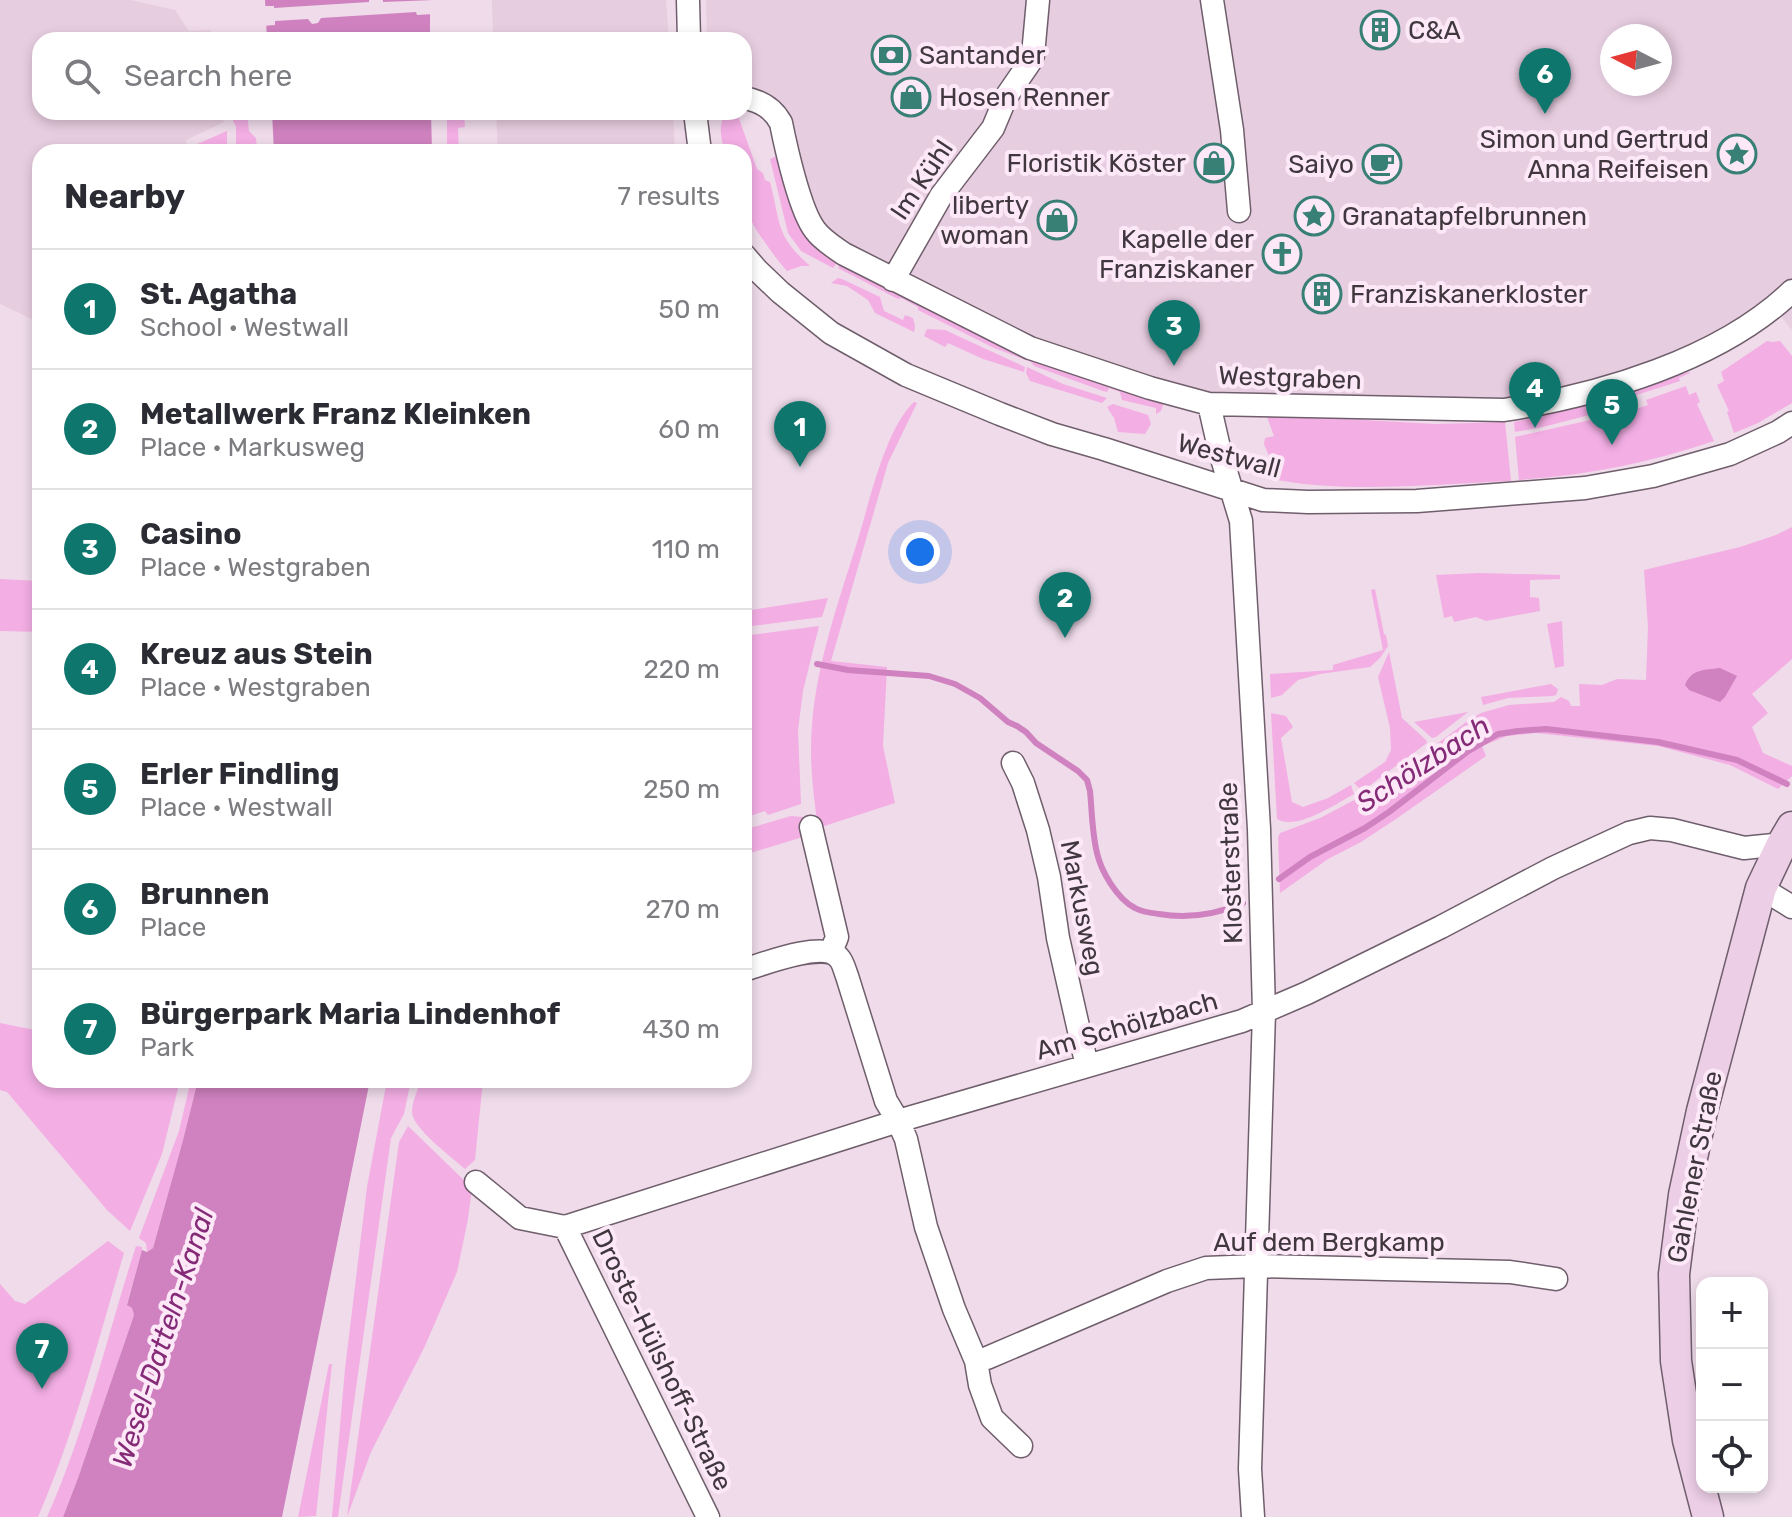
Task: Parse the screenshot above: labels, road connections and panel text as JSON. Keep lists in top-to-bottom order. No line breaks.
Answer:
{"streets":{"main road":["Gahlener Straße"],"street":["Im Kühl","Westgraben","Westwall","Klosterstraße","Markusweg","Am Schölzbach","Auf dem Bergkamp","Droste-Hülshoff-Straße"]},"crossings":[["Im Kühl","Westgraben"],["Westgraben","Klosterstraße"],["Westwall","Klosterstraße"],["Klosterstraße","Am Schölzbach"],["Klosterstraße","Auf dem Bergkamp"],["Markusweg","Am Schölzbach"],["Am Schölzbach","Gahlener Straße"],["Am Schölzbach","Droste-Hülshoff-Straße"]],"water":["Schölzbach","Wesel-Datteln-Kanal"],"places":{"building":["C&A","Franziskanerkloster"],"bank":["Santander"],"shop":["Hosen Renner","Floristik Köster","liberty woman"],"place":["Simon und Gertrud Anna Reifeisen","Granatapfelbrunnen"],"cafe":["Saiyo"],"church":["Kapelle der Franziskaner"]},"north":"left","page":{"search":"Search here","pins":["6","3","4","5","1","2","7"],"heading":["Nearby","7 results"],"list":[{"mark":"1","name":"St. Agatha","note":"School · Westwall","value":"50 m"},{"mark":"2","name":"Metallwerk Franz Kleinken","note":"Place · Markusweg","value":"60 m"},{"mark":"3","name":"Casino","note":"Place · Westgraben","value":"110 m"},{"mark":"4","name":"Kreuz aus Stein","note":"Place · Westgraben","value":"220 m"},{"mark":"5","name":"Erler Findling","note":"Place · Westwall","value":"250 m"},{"mark":"6","name":"Brunnen","note":"Place","value":"270 m"},{"mark":"7","name":"Bürgerpark Maria Lindenhof","note":"Park","value":"430 m"}],"map_buttons":["+","−"]}}
